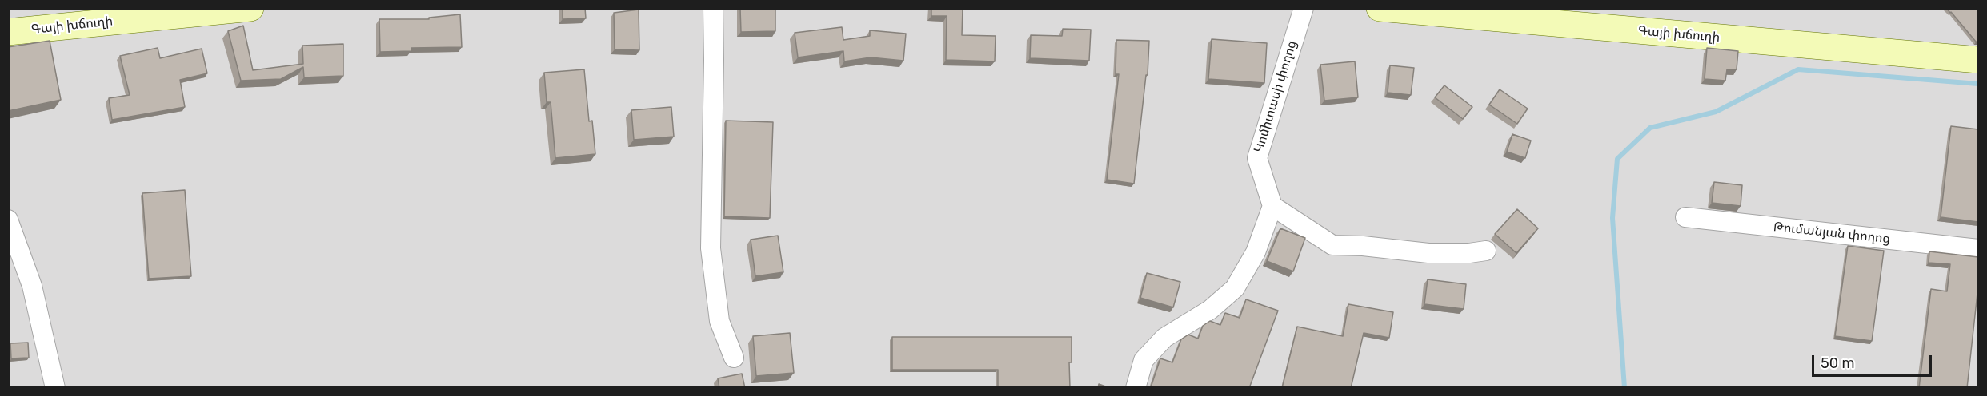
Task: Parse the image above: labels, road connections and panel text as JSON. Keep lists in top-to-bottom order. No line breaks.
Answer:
{"streets":{"main road":["Գայի խճուղի"],"street":["Կոմիտասի փողոց","Թումանյան փողոց"]},"scale_bar":"50 m"}
